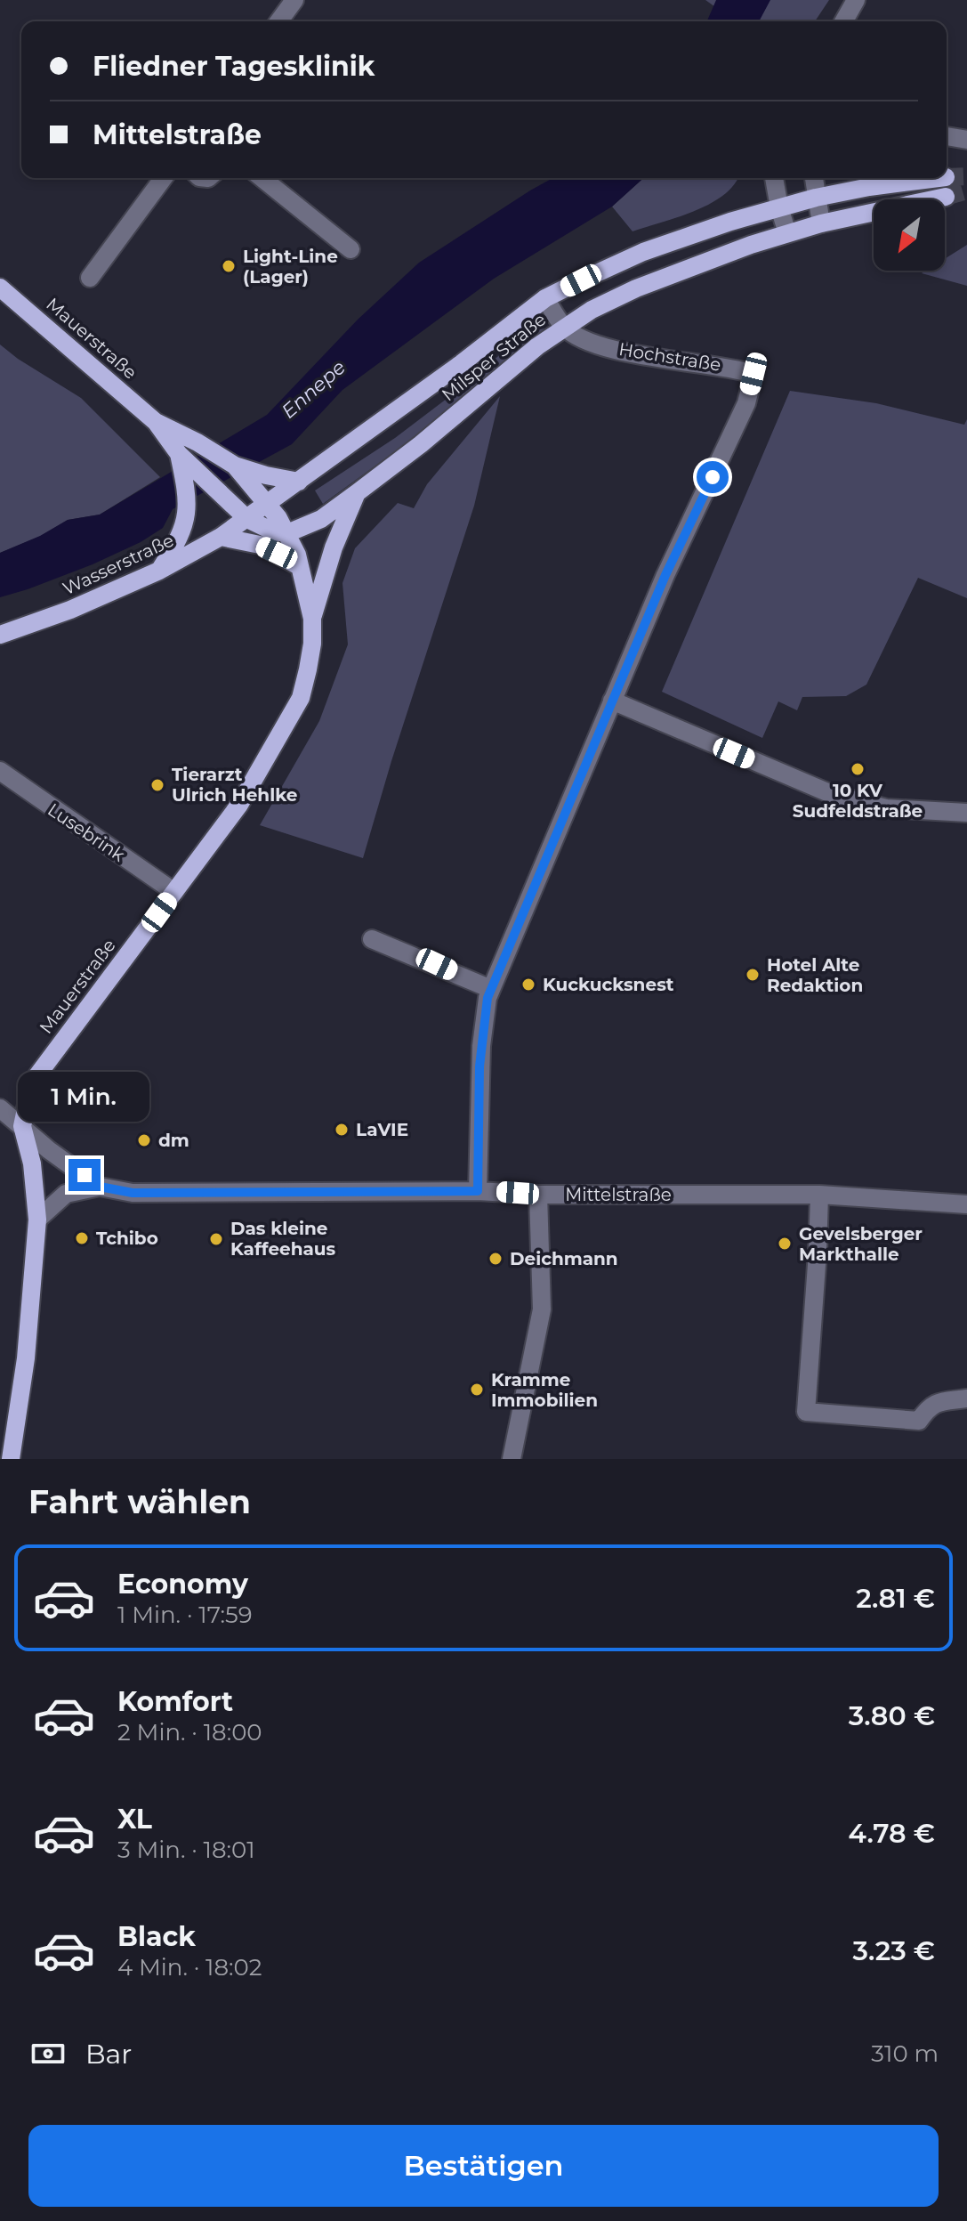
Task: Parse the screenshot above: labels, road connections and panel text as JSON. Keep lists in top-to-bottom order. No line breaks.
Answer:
{"streets":{"main road":["Mauerstraße","Milsper Straße","Wasserstraße"],"street":["Hochstraße","Lusebrink","Mittelstraße"]},"crossings":[["Mauerstraße","Milsper Straße"],["Mauerstraße","Wasserstraße"],["Mauerstraße","Lusebrink"],["Mauerstraße","Mittelstraße"],["Milsper Straße","Hochstraße"],["Milsper Straße","Wasserstraße"],["Hochstraße","Mittelstraße"]],"water":["Ennepe"],"places":["Light-Line (Lager)","10 KV Sudfeldstraße","Tierarzt Ulrich Hehlke","Hotel Alte Redaktion","Kuckucksnest","LaVIE","dm","Tchibo","Das kleine Kaffeehaus","Gevelsberger Markthalle","Deichmann","Kramme Immobilien"],"north":"bottom left","page":{"banner":["Fliedner Tagesklinik","Mittelstraße"],"bubble":"1 Min.","heading":"Fahrt wählen","list":[{"name":"Economy","note":"1 Min. · 17:59","value":"2.81 €"},{"name":"Komfort","note":"2 Min. · 18:00","value":"3.80 €"},{"name":"XL","note":"3 Min. · 18:01","value":"4.78 €"},{"name":"Black","note":"4 Min. · 18:02","value":"3.23 €"}],"pay":["Bar","310 m"],"buttons":"Bestätigen"}}
